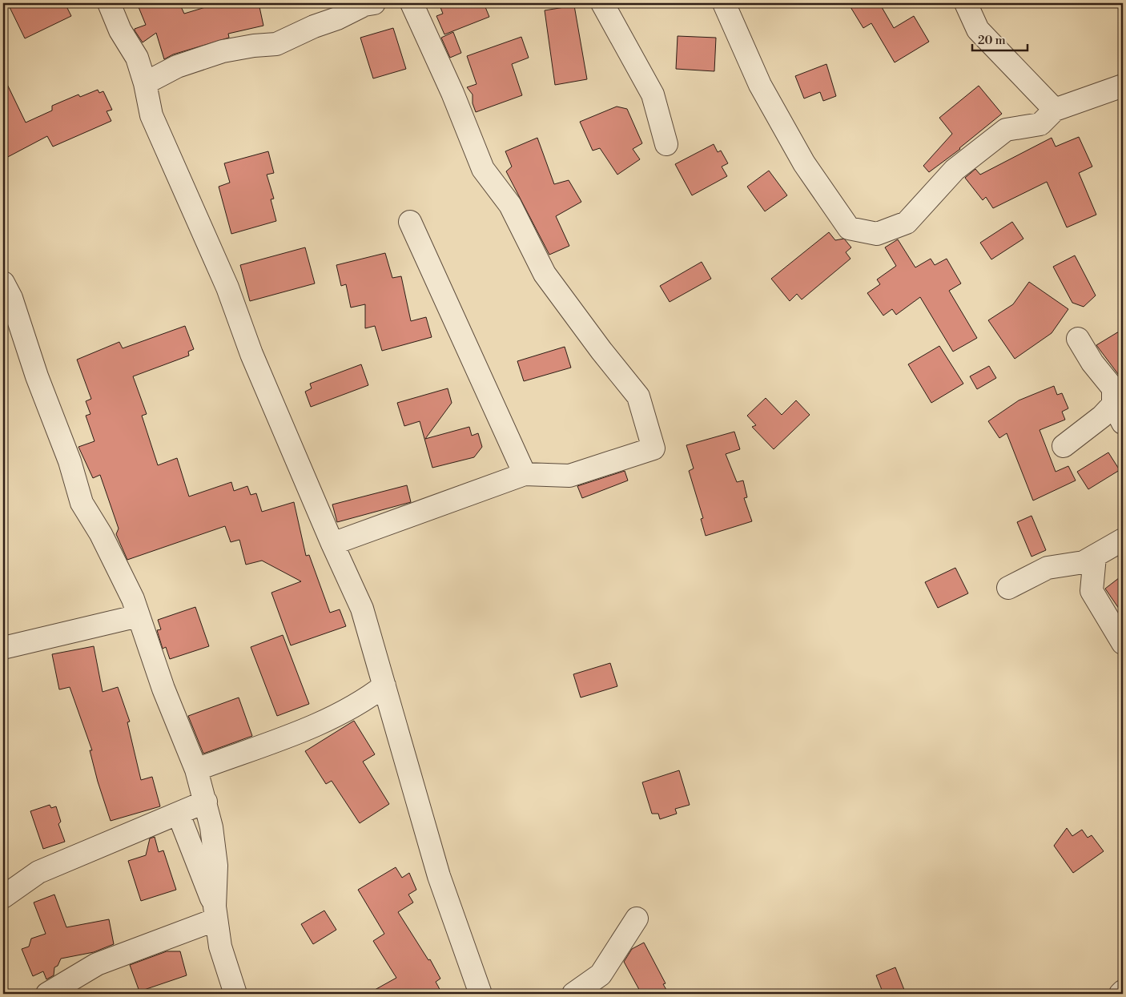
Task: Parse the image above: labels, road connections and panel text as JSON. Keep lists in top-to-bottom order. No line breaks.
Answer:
{"scale_bar":"20 m"}
